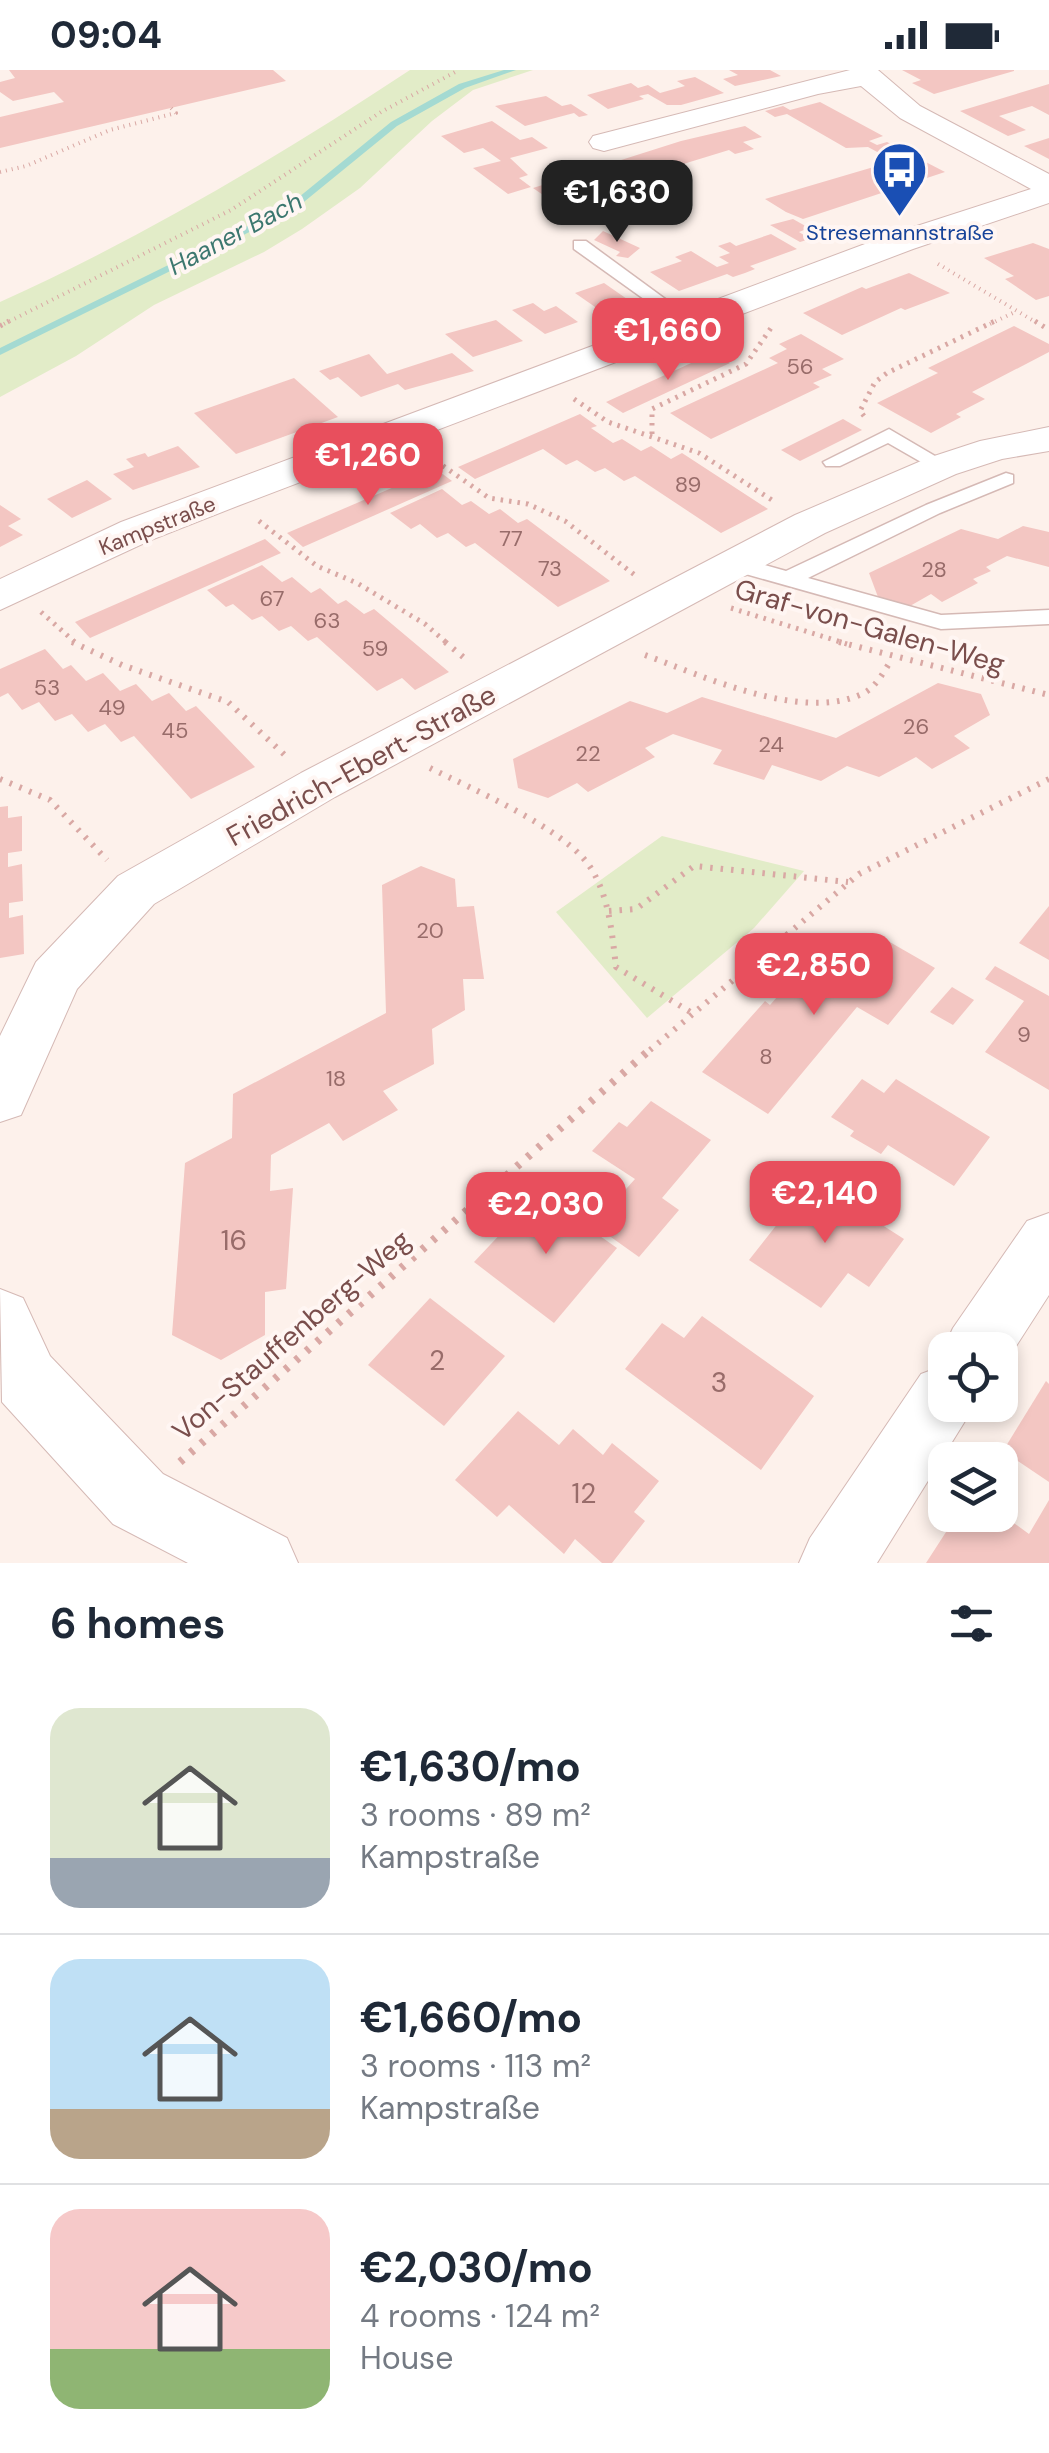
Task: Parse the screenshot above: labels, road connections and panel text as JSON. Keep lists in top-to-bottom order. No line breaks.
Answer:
{"streets":{"street":["Kampstraße","Friedrich-Ebert-Straße"],"path":["Graf-von-Galen-Weg","Von-Stauffenberg-Weg"]},"crossings":[["Graf-von-Galen-Weg","Friedrich-Ebert-Straße"]],"water":["Haaner Bach"],"places":{"bus stop":["Stresemannstraße"]},"house_numbers":["56","89","77","73","28","67","63","59","53","49","26","45","24","22","20","9","8","18","16","2","3","12"],"page":{"status":"09:04","price":["€1,630","€1,660","€1,260","€2,850","€2,140","€2,030"],"heading":"6 homes","list":[{"name":"€1,630/mo","note":"3 rooms · 89 m² · Kampstraße"},{"name":"€1,660/mo","note":"3 rooms · 113 m² · Kampstraße"},{"name":"€2,030/mo","note":"4 rooms · 124 m² · House"}]}}
